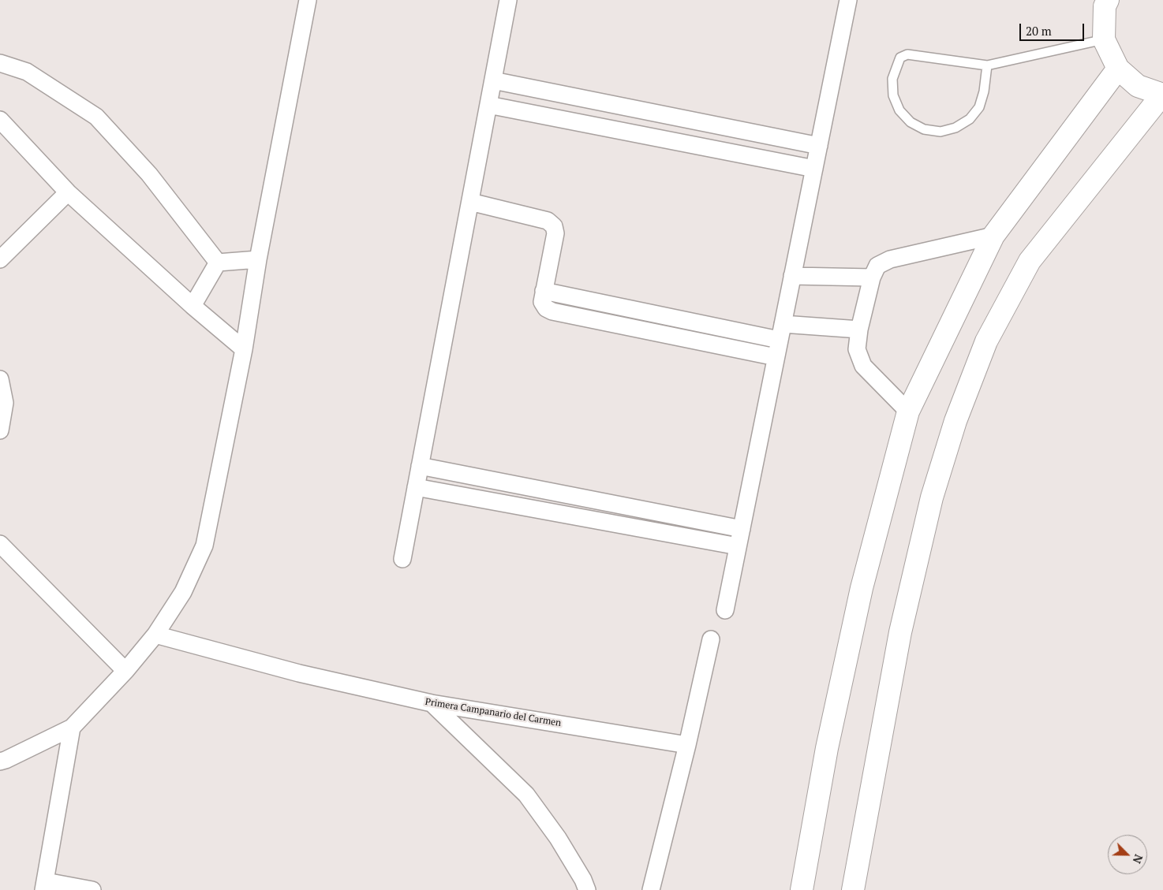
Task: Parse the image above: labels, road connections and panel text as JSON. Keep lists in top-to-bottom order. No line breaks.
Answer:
{"streets":{"street":["Primera Campanario del Carmen"]},"scale_bar":"20 m","north":"bottom right"}
